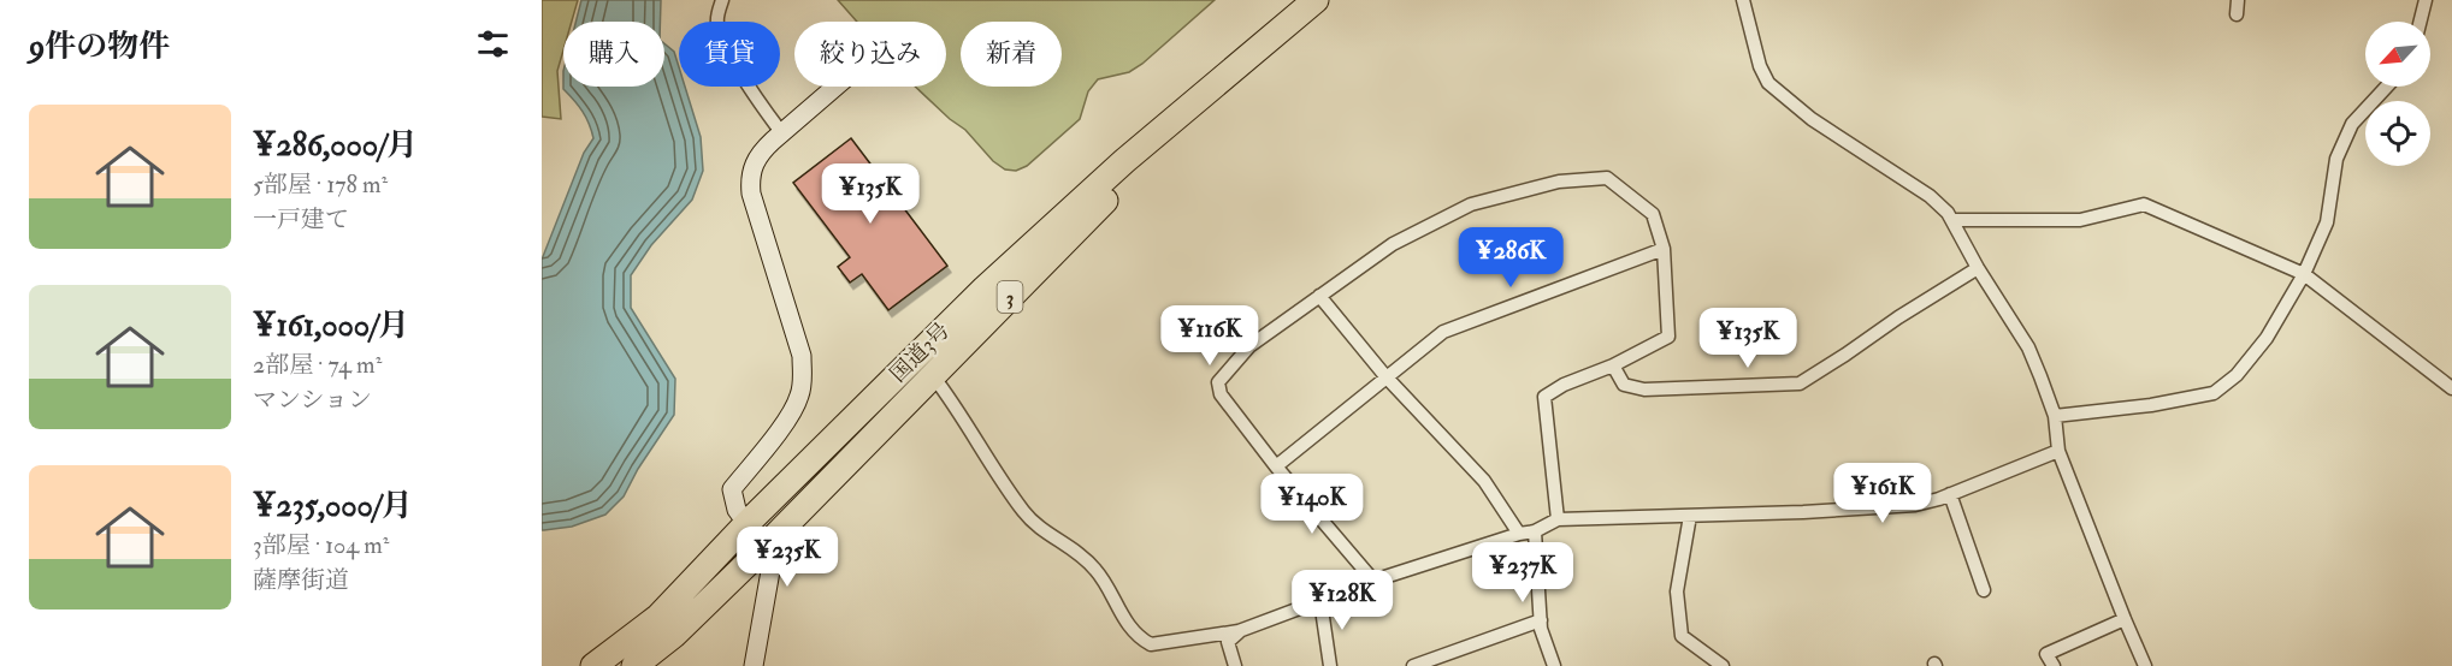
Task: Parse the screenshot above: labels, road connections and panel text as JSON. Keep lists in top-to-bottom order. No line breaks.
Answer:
{"streets":{"highway":["3","国道3号"]},"north":"bottom left","page":{"heading":"9件の物件","chip":["購入","賃貸","絞り込み","新着"],"list":[{"name":"¥286,000/月","note":"5部屋 · 178 m² · 一戸建て"},{"name":"¥161,000/月","note":"2部屋 · 74 m² · マンション"},{"name":"¥235,000/月","note":"3部屋 · 104 m² · 薩摩街道"}],"price":["¥135K","¥286K","¥116K","¥135K","¥161K","¥140K","¥235K","¥237K","¥128K"]}}
